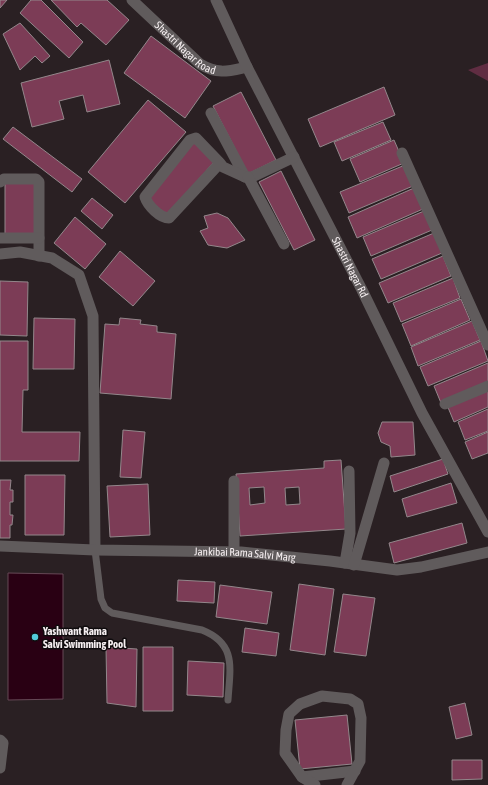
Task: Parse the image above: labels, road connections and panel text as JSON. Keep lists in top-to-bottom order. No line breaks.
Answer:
{"streets":{"street":["Shastri Nagar Road","Shastri Nagar Rd","Jankibai Rama Salvi Marg"]},"crossings":[["Shastri Nagar Road","Shastri Nagar Rd"]],"places":["Yashwant Rama Salvi Swimming Pool"]}
